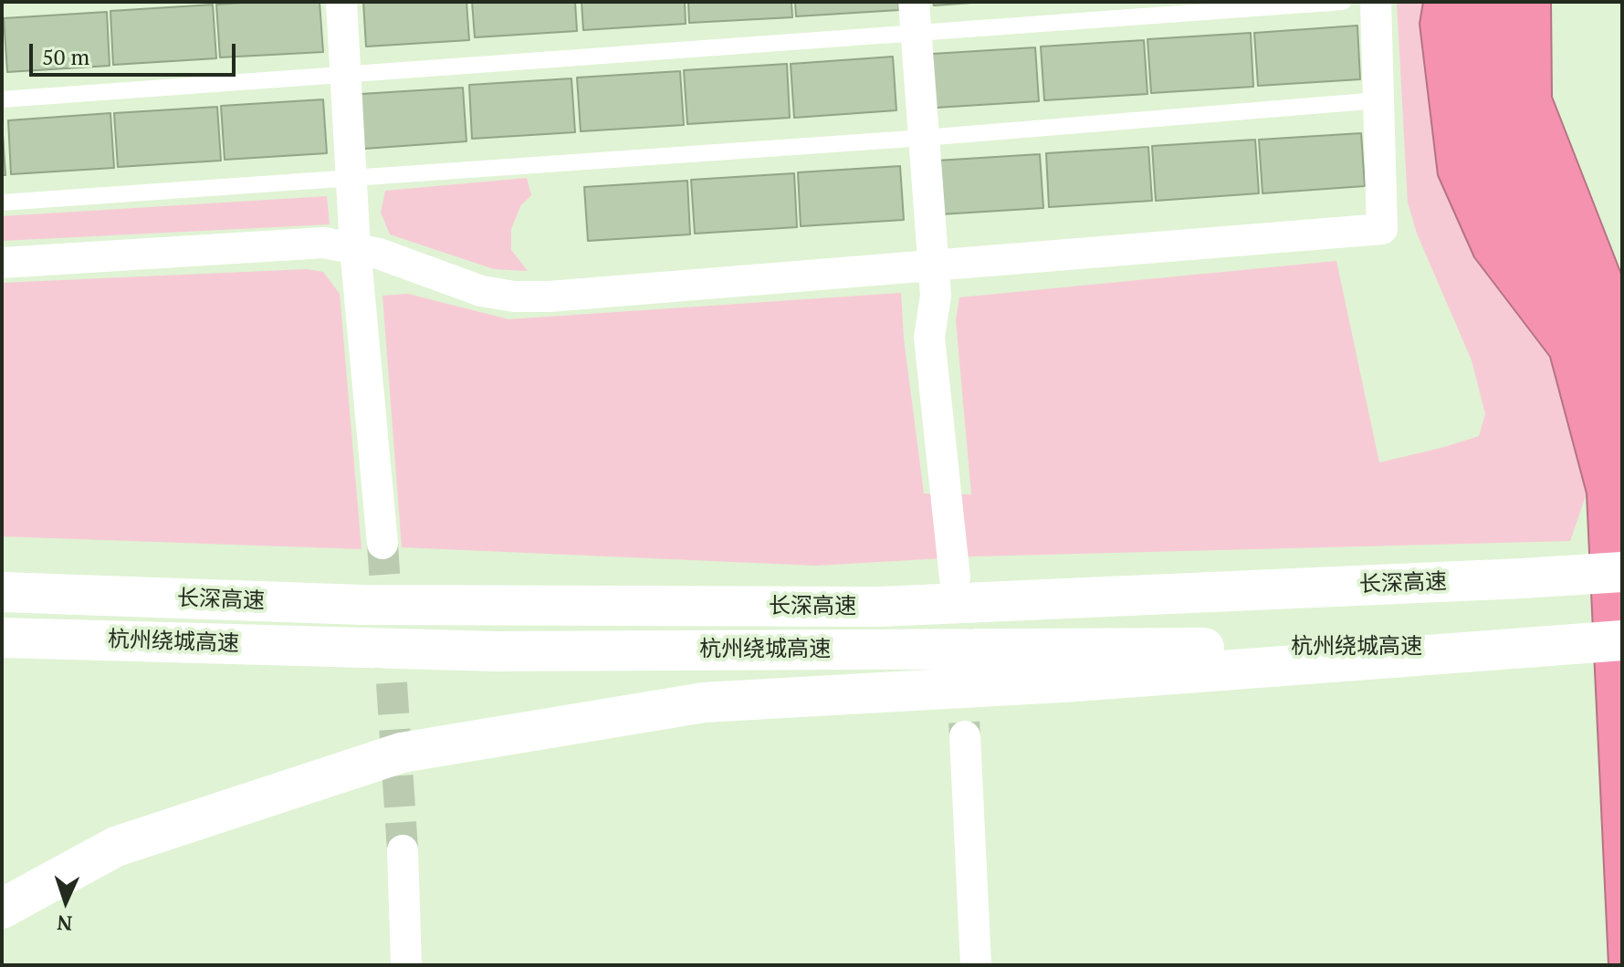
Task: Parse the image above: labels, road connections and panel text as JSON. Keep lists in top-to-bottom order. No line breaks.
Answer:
{"streets":{"highway":["长深高速","杭州绕城高速"]},"scale_bar":"50 m","north":"bottom"}
